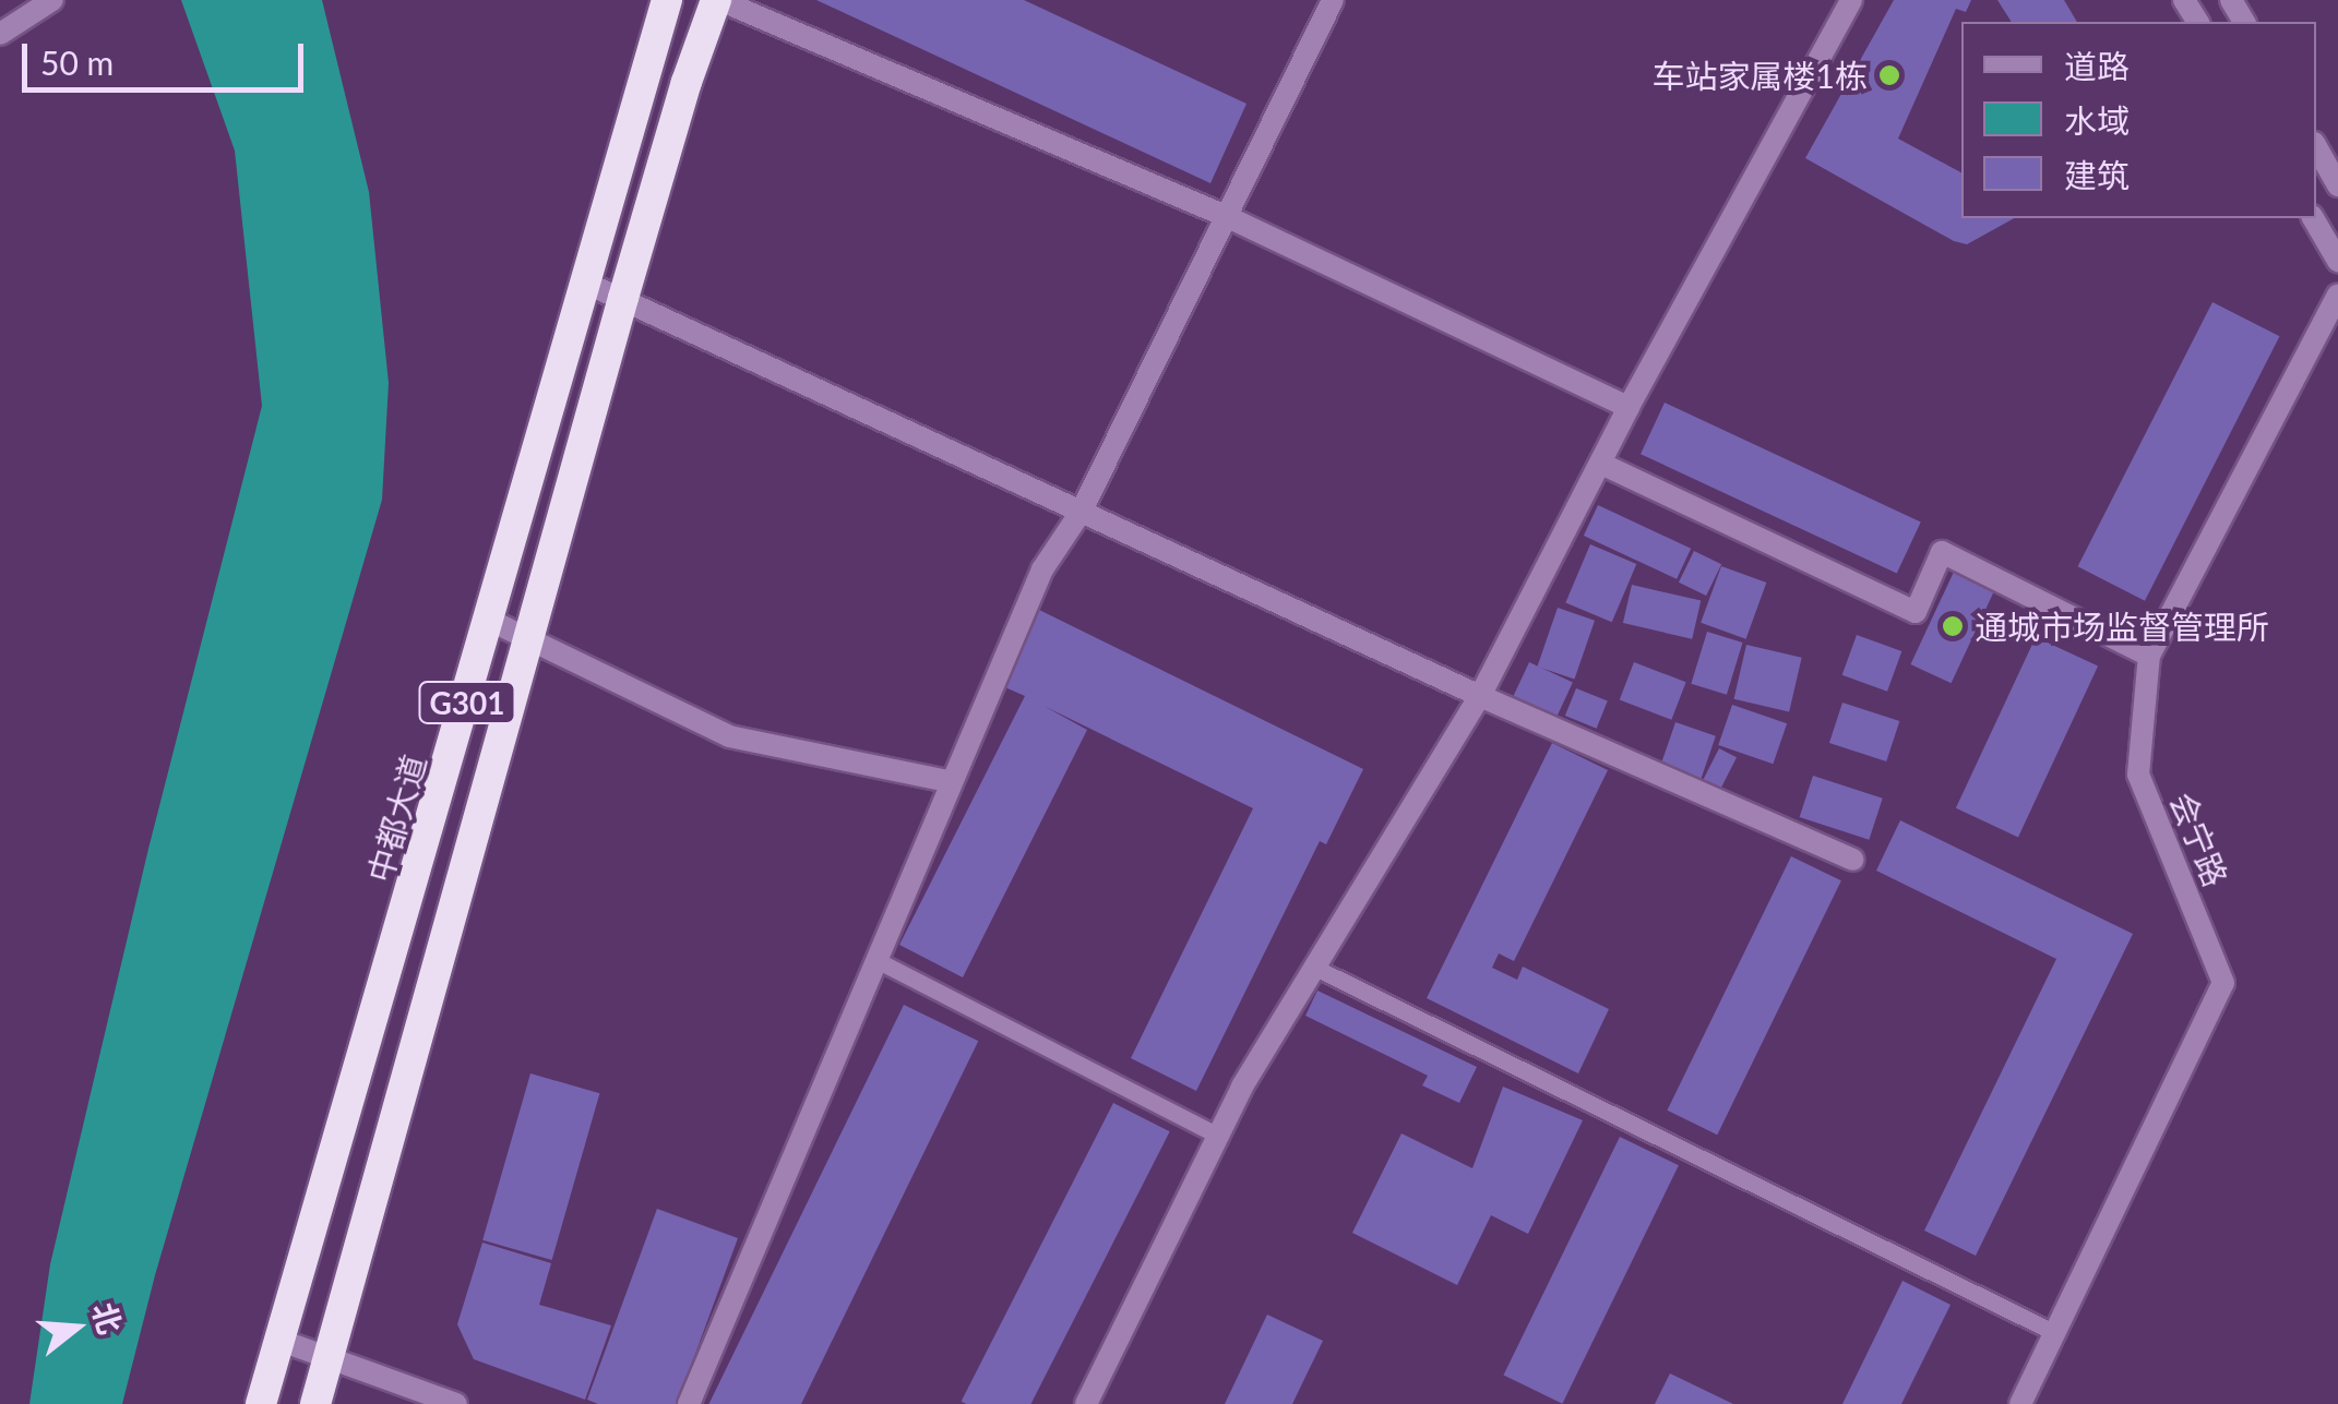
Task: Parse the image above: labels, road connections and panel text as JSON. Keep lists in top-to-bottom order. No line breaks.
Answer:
{"streets":{"highway":["G301","中都大道"],"street":["会宁路"]},"places":["车站家属楼1栋","通城市场监督管理所"],"legend":["道路","水域","建筑"],"scale_bar":"50 m","north":"right"}
